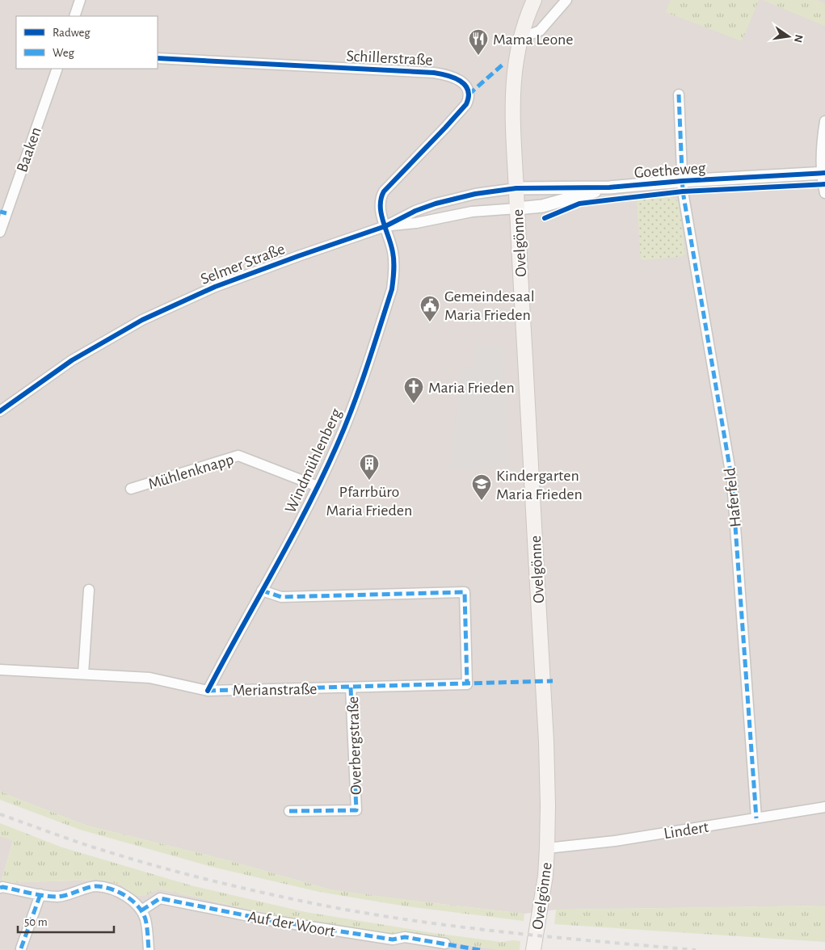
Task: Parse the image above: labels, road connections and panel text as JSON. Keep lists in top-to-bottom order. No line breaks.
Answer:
{"streets":{"main road":["Ovelgönne"],"street":["Schillerstraße","Baaken","Goetheweg","Selmer Straße","Windmühlenberg","Mühlenknapp","Haferfeld","Merianstraße","Overbergstraße","Lindert","Auf der Woort"]},"crossings":[["Schillerstraße","Selmer Straße"],["Schillerstraße","Windmühlenberg"],["Goetheweg","Ovelgönne"],["Goetheweg","Selmer Straße"],["Goetheweg","Haferfeld"],["Ovelgönne","Selmer Straße"],["Ovelgönne","Lindert"],["Selmer Straße","Windmühlenberg"],["Windmühlenberg","Mühlenknapp"],["Windmühlenberg","Merianstraße"],["Haferfeld","Lindert"],["Merianstraße","Overbergstraße"]],"places":{"restaurant":["Mama Leone"],"public building":["Gemeindesaal Maria Frieden"],"church":["Maria Frieden"],"building":["Pfarrbüro Maria Frieden"],"school or university":["Kindergarten Maria Frieden"]},"legend":["Radweg","Weg"],"scale_bar":"50 m","north":"right"}
